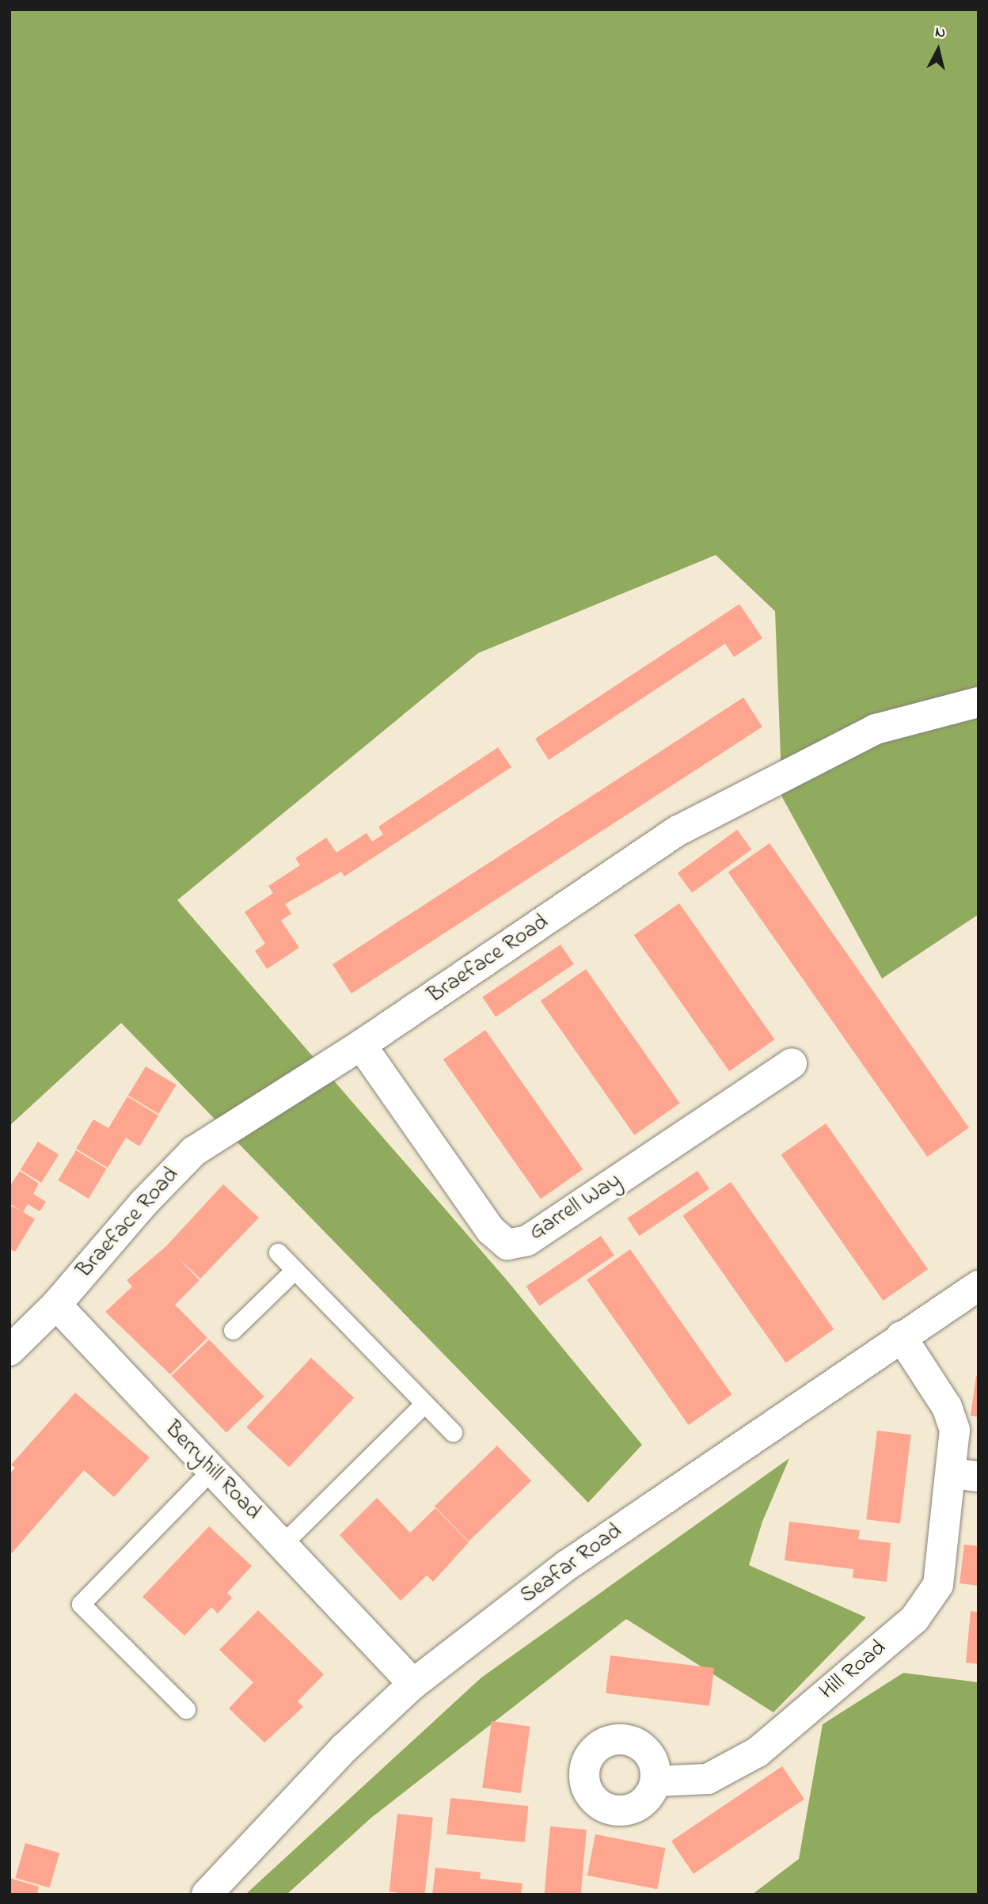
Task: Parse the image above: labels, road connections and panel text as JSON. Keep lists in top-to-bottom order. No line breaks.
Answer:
{"streets":{"street":["Braeface Road","Garrell Way","Berryhill Road","Seafar Road","Hill Road"]},"crossings":[["Braeface Road","Garrell Way"],["Braeface Road","Berryhill Road"],["Berryhill Road","Seafar Road"],["Seafar Road","Hill Road"]],"north":"top"}
